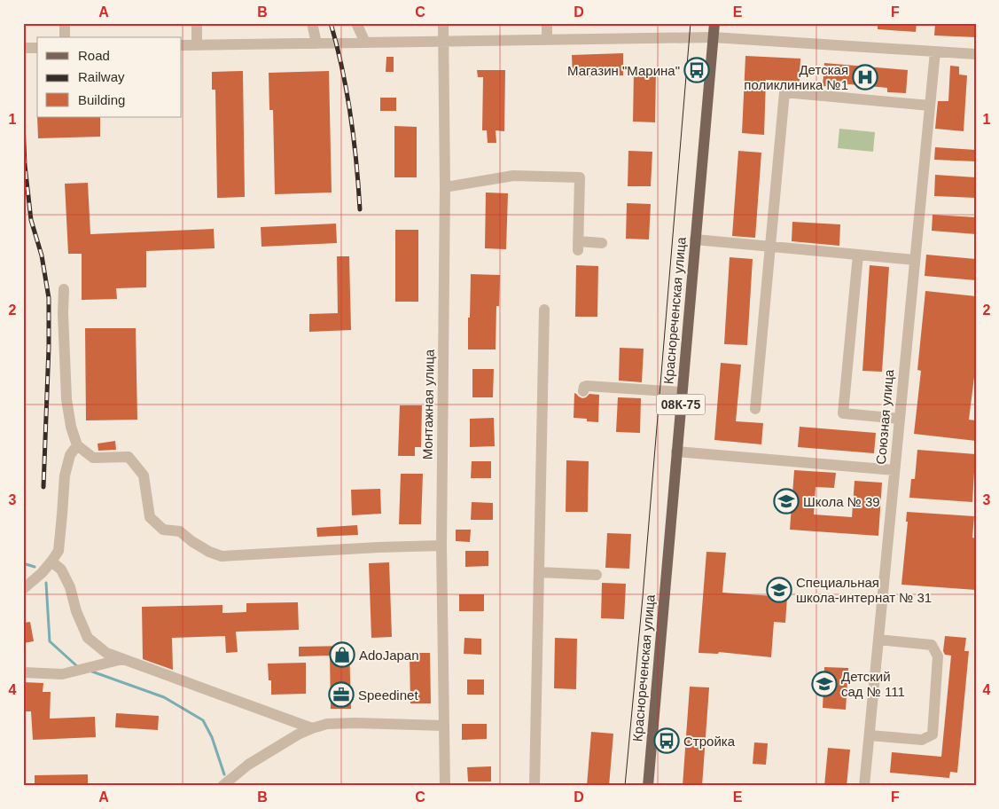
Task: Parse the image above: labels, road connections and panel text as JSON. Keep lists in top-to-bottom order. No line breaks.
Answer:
{"streets":{"main road":["Краснореченская улица","08К-75"],"street":["Монтажная улица","Союзная улица"]},"places":{"bus stop":["Магазин \"Марина\"","Стройка"],"hospital":["Детская поликлиника №1"],"school or university":["Школа № 39","Специальная школа-интернат № 31","Детский сад № 111"],"shop":["AdoJapan"],"office":["Speedinet"]},"legend":["Road","Railway","Building"],"grid":{"columns":["A","B","C","D","E","F"],"rows":["1","2","3","4"]}}
